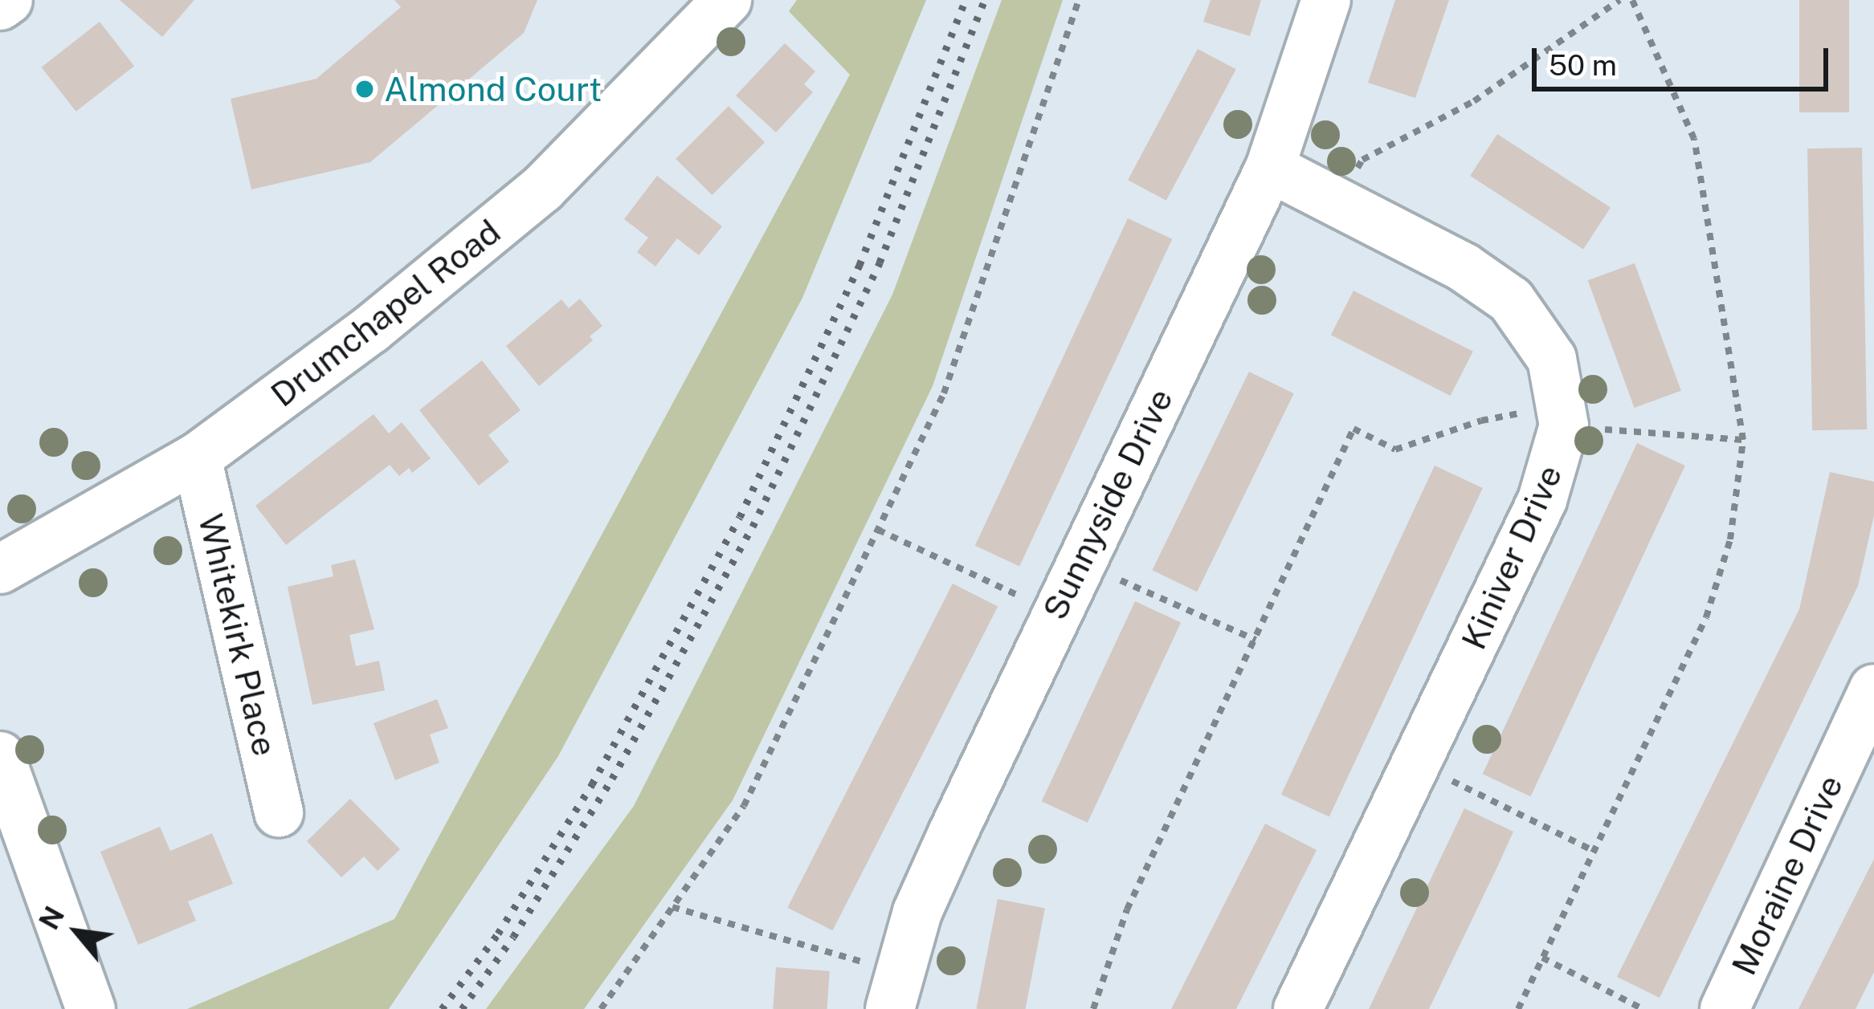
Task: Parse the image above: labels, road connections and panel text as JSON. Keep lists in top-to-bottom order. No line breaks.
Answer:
{"streets":{"street":["Drumchapel Road","Sunnyside Drive","Kiniver Drive","Whitekirk Place","Moraine Drive"]},"crossings":[["Drumchapel Road","Whitekirk Place"],["Sunnyside Drive","Kiniver Drive"]],"places":["Almond Court"],"scale_bar":"50 m","north":"top left"}
